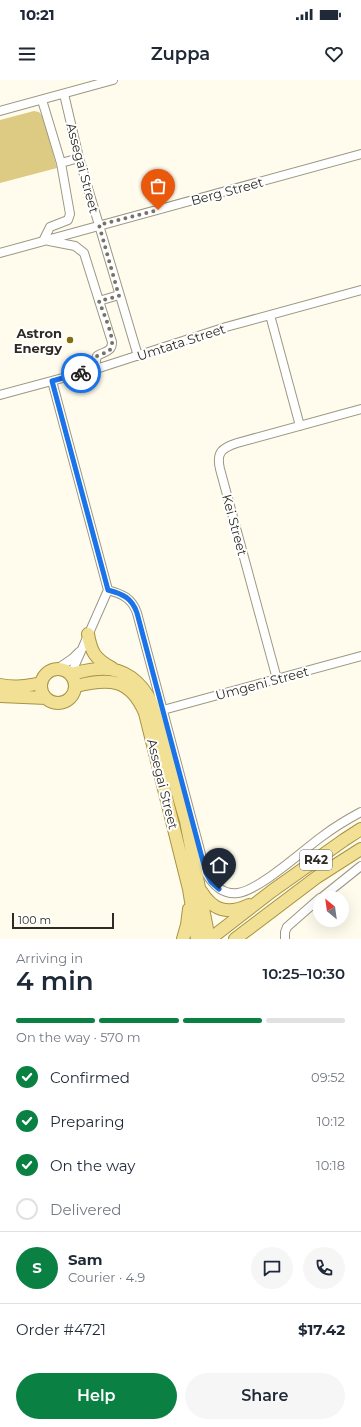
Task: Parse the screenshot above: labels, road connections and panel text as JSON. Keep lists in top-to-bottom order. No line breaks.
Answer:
{"streets":{"main road":["Assegai Street","R42"],"street":["Berg Street","Umtata Street","Kei Street","Umgeni Street"]},"crossings":[["Assegai Street","Berg Street"],["Assegai Street","Umtata Street"],["Assegai Street","R42"],["Kei Street","Umgeni Street"]],"places":["Astron Energy"],"scale_bar":"100 m","north":"top left","page":{"status":"10:21","header":"Zuppa","scale":"100 m","heading":["4 min","Arriving in","10:25–10:30"],"panel":["Sam","Courier · 4.9","Order #4721","$17.42"],"bar":"On the way · 570 m","list":[["Confirmed","09:52"],["Preparing","10:12"],["On the way","10:18"],"Delivered"],"round":"S","buttons":["Help","Share"]}}
